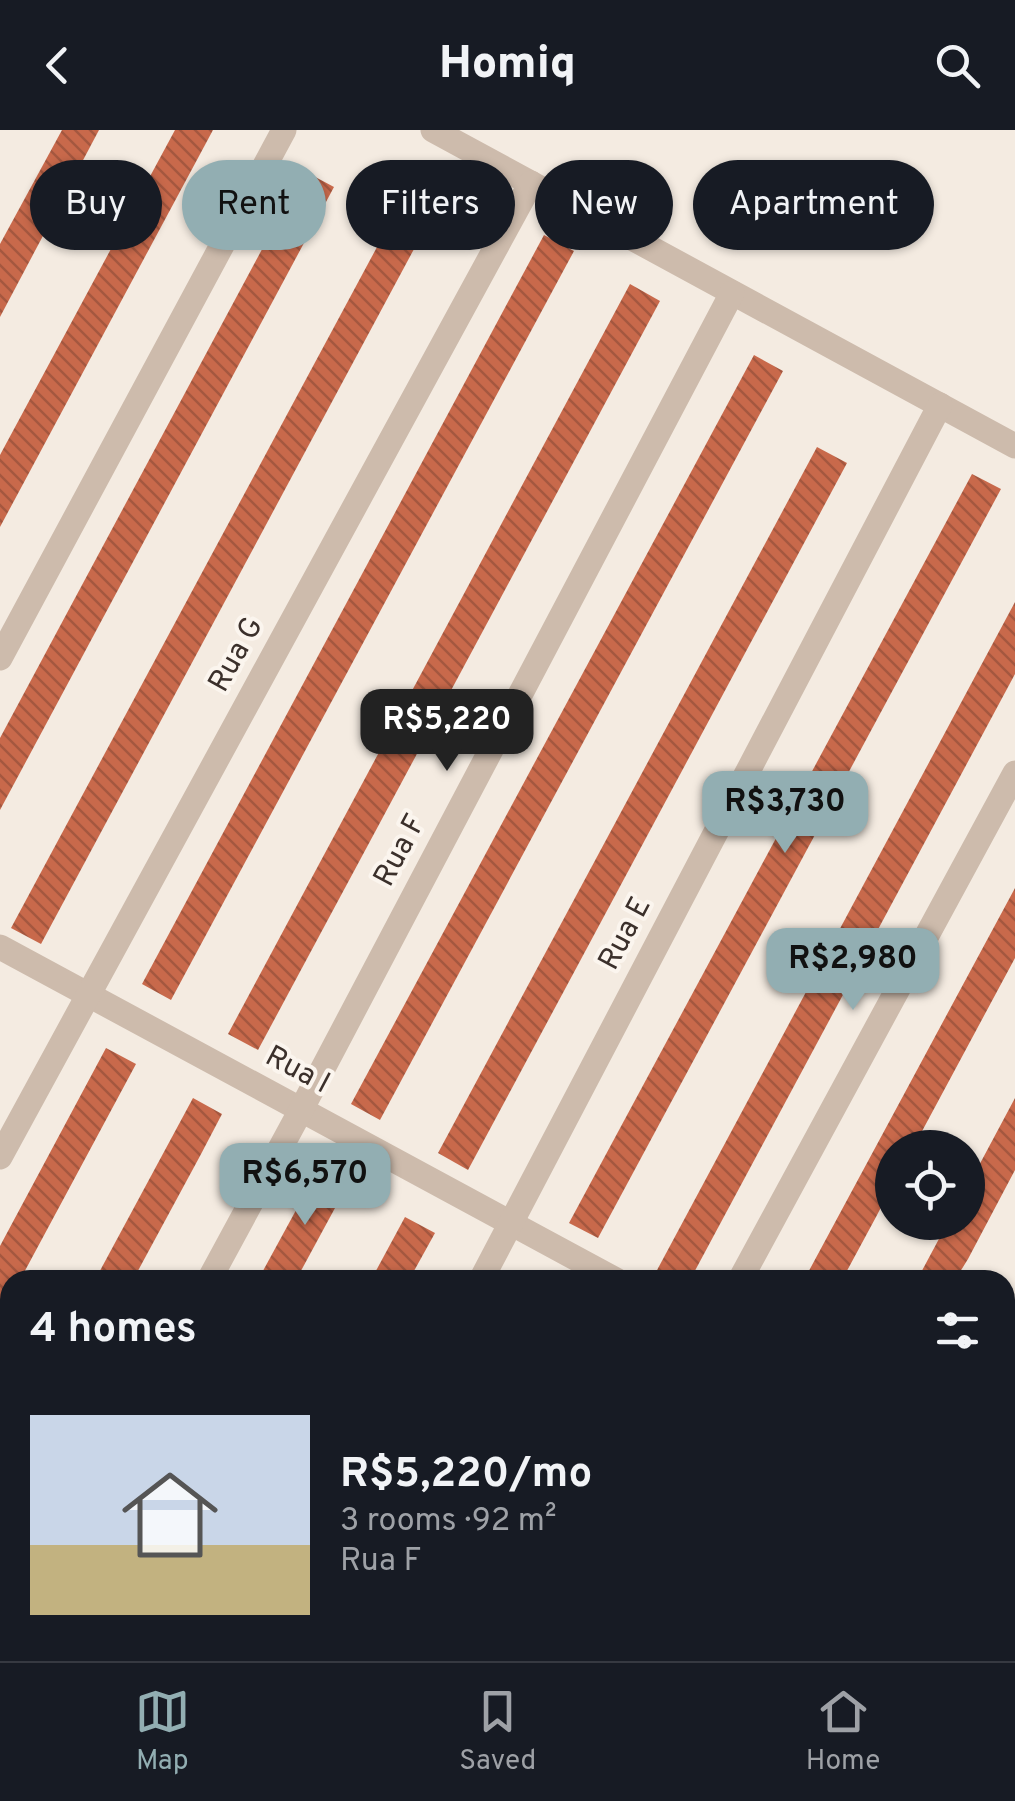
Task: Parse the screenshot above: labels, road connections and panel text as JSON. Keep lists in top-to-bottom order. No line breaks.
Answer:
{"streets":{"street":["Rua G","Rua F","Rua E","Rua I"]},"crossings":[["Rua G","Rua I"],["Rua F","Rua I"],["Rua E","Rua I"]],"page":{"header":"Homiq","chip":["Buy","Rent","Filters","New","Apartment"],"price":["R$5,220","R$3,730","R$2,980","R$6,570"],"heading":"4 homes","list":[{"name":"R$5,220/mo","note":"3 rooms · 92 m² · Rua F"}],"tabs":["Map","Saved","Home"]}}
